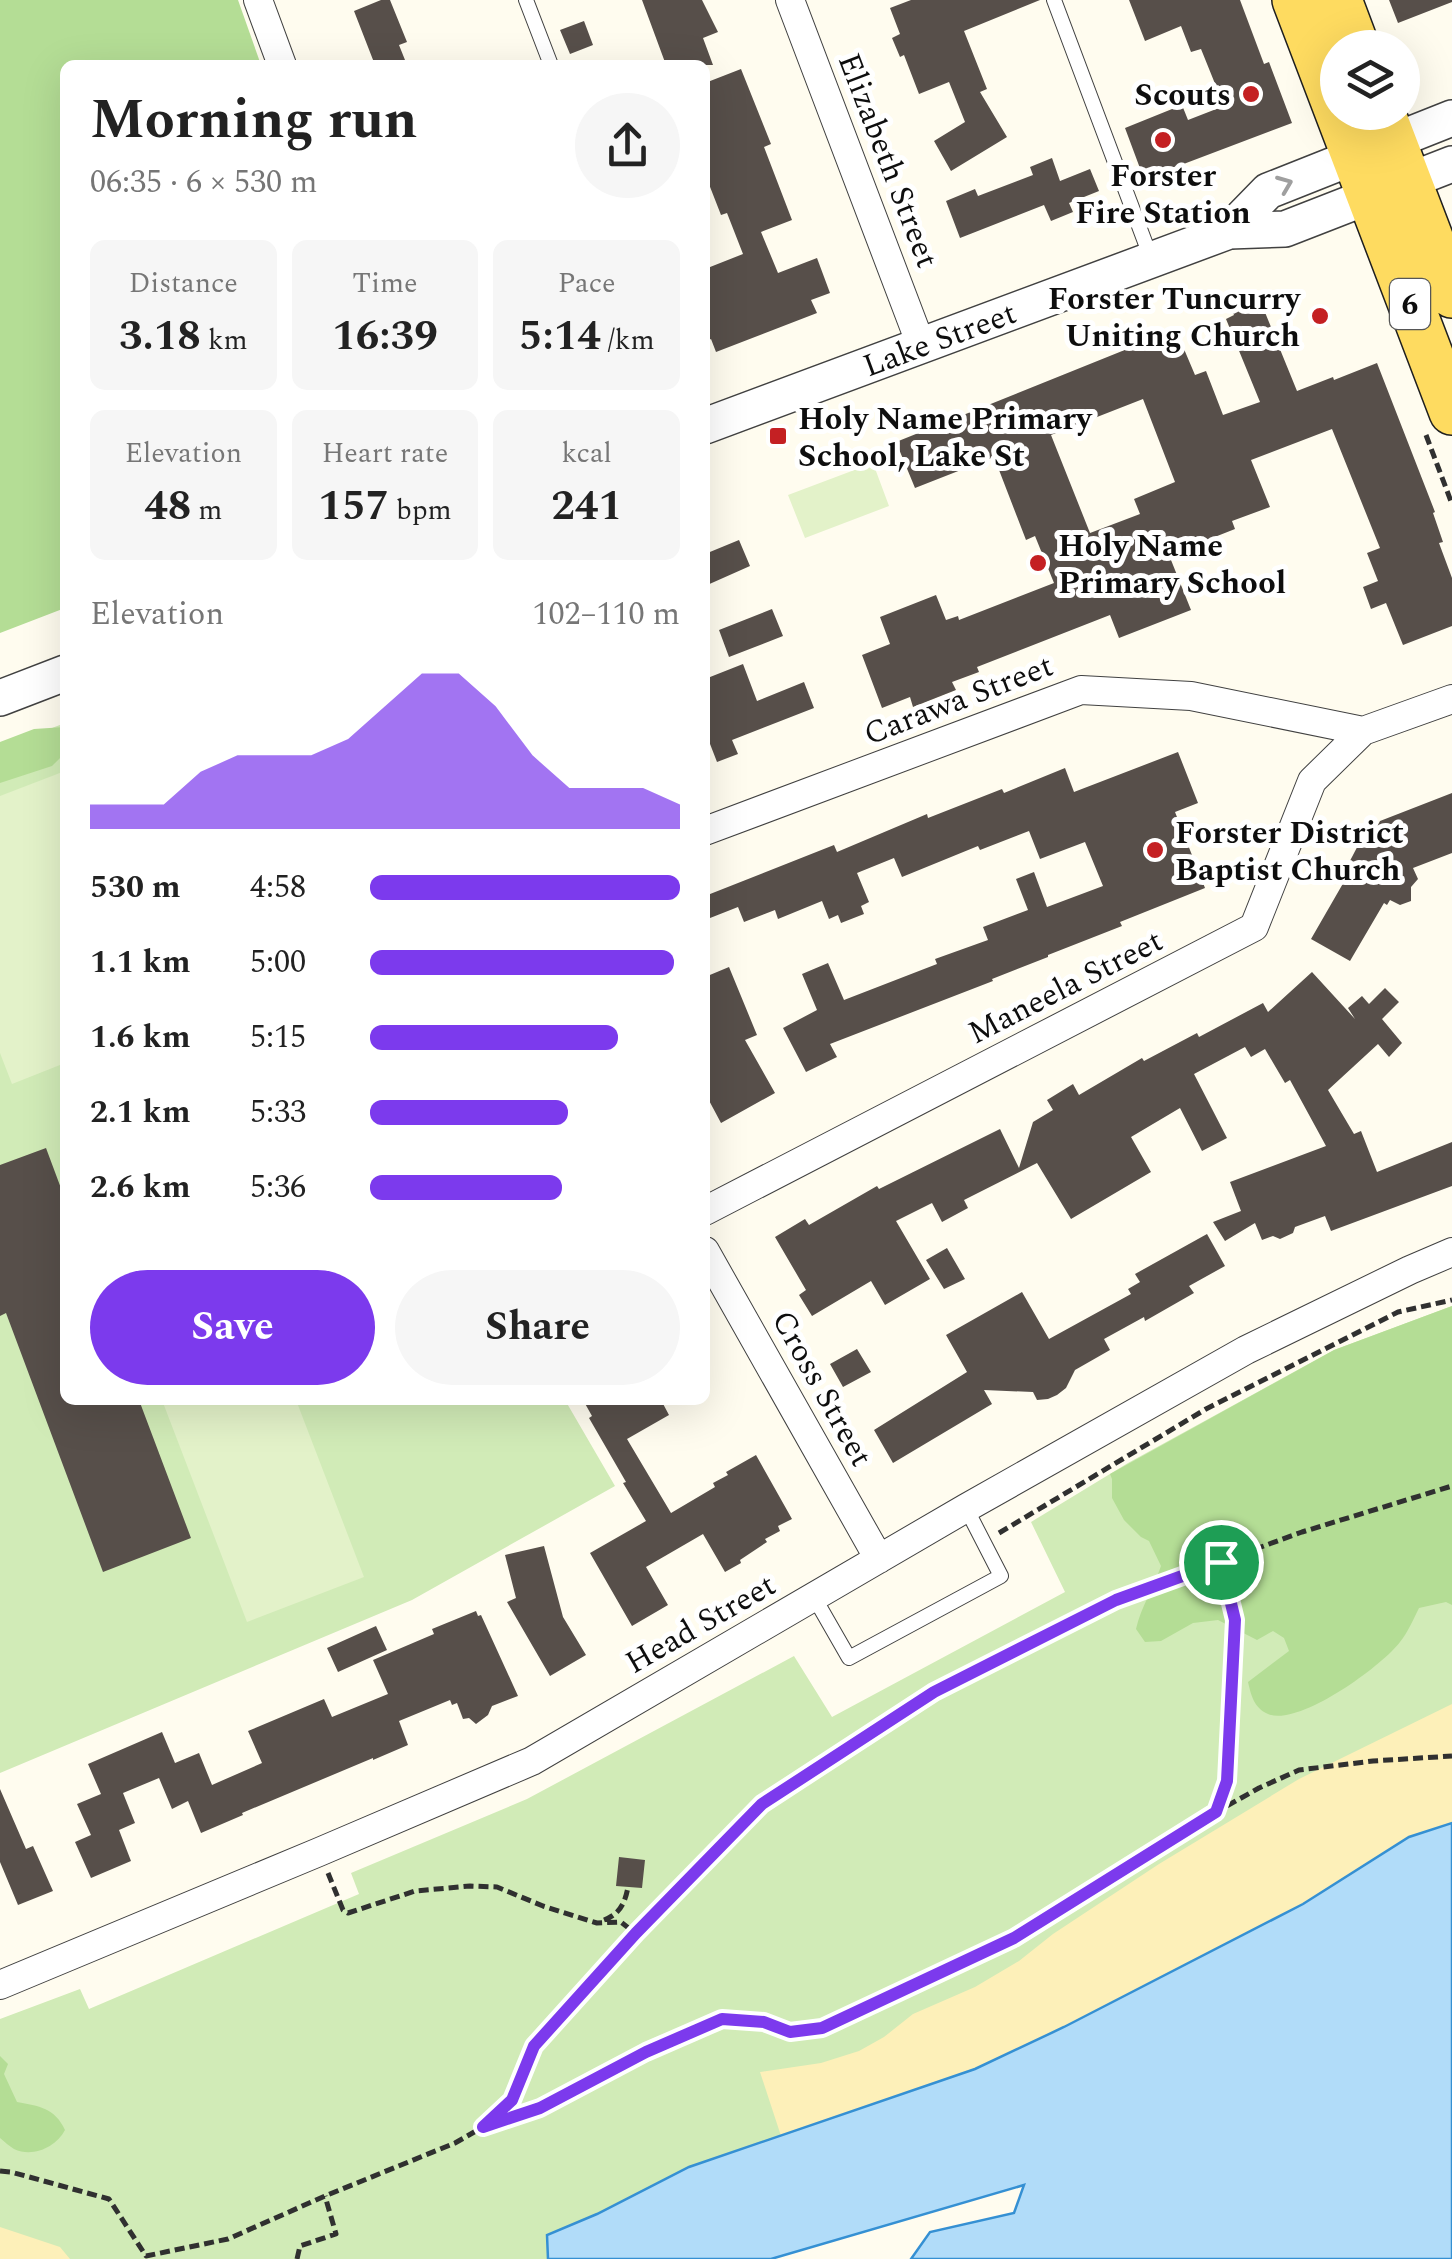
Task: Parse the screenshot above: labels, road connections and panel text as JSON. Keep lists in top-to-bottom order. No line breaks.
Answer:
{"streets":{"main road":["6"],"street":["Elizabeth Street","Lake Street","Carawa Street","Maneela Street","Cross Street","Head Street"]},"crossings":[["Elizabeth Street","Lake Street"],["6","Lake Street"],["Carawa Street","Maneela Street"],["Cross Street","Head Street"]],"places":{"other":["Scouts","Forster Fire Station","Forster Tuncurry Uniting Church","Holy Name Primary School","Forster District Baptist Church"],"transit":["Holy Name Primary School, Lake St"]},"page":{"heading":["Morning run","06:35 · 6 × 530 m"],"stats":[["Distance","3.18 km"],["Time","16:39"],["Pace","5:14 /km"],["Elevation","48 m"],["Heart rate","157 bpm"],["kcal","241"]],"chart":["Elevation","102–110 m"],"list":[{"name":"530 m","note":"4:58"},{"name":"1.1 km","note":"5:00"},{"name":"1.6 km","note":"5:15"},{"name":"2.1 km","note":"5:33"},{"name":"2.6 km","note":"5:36"}],"buttons":["Save","Share"]}}
